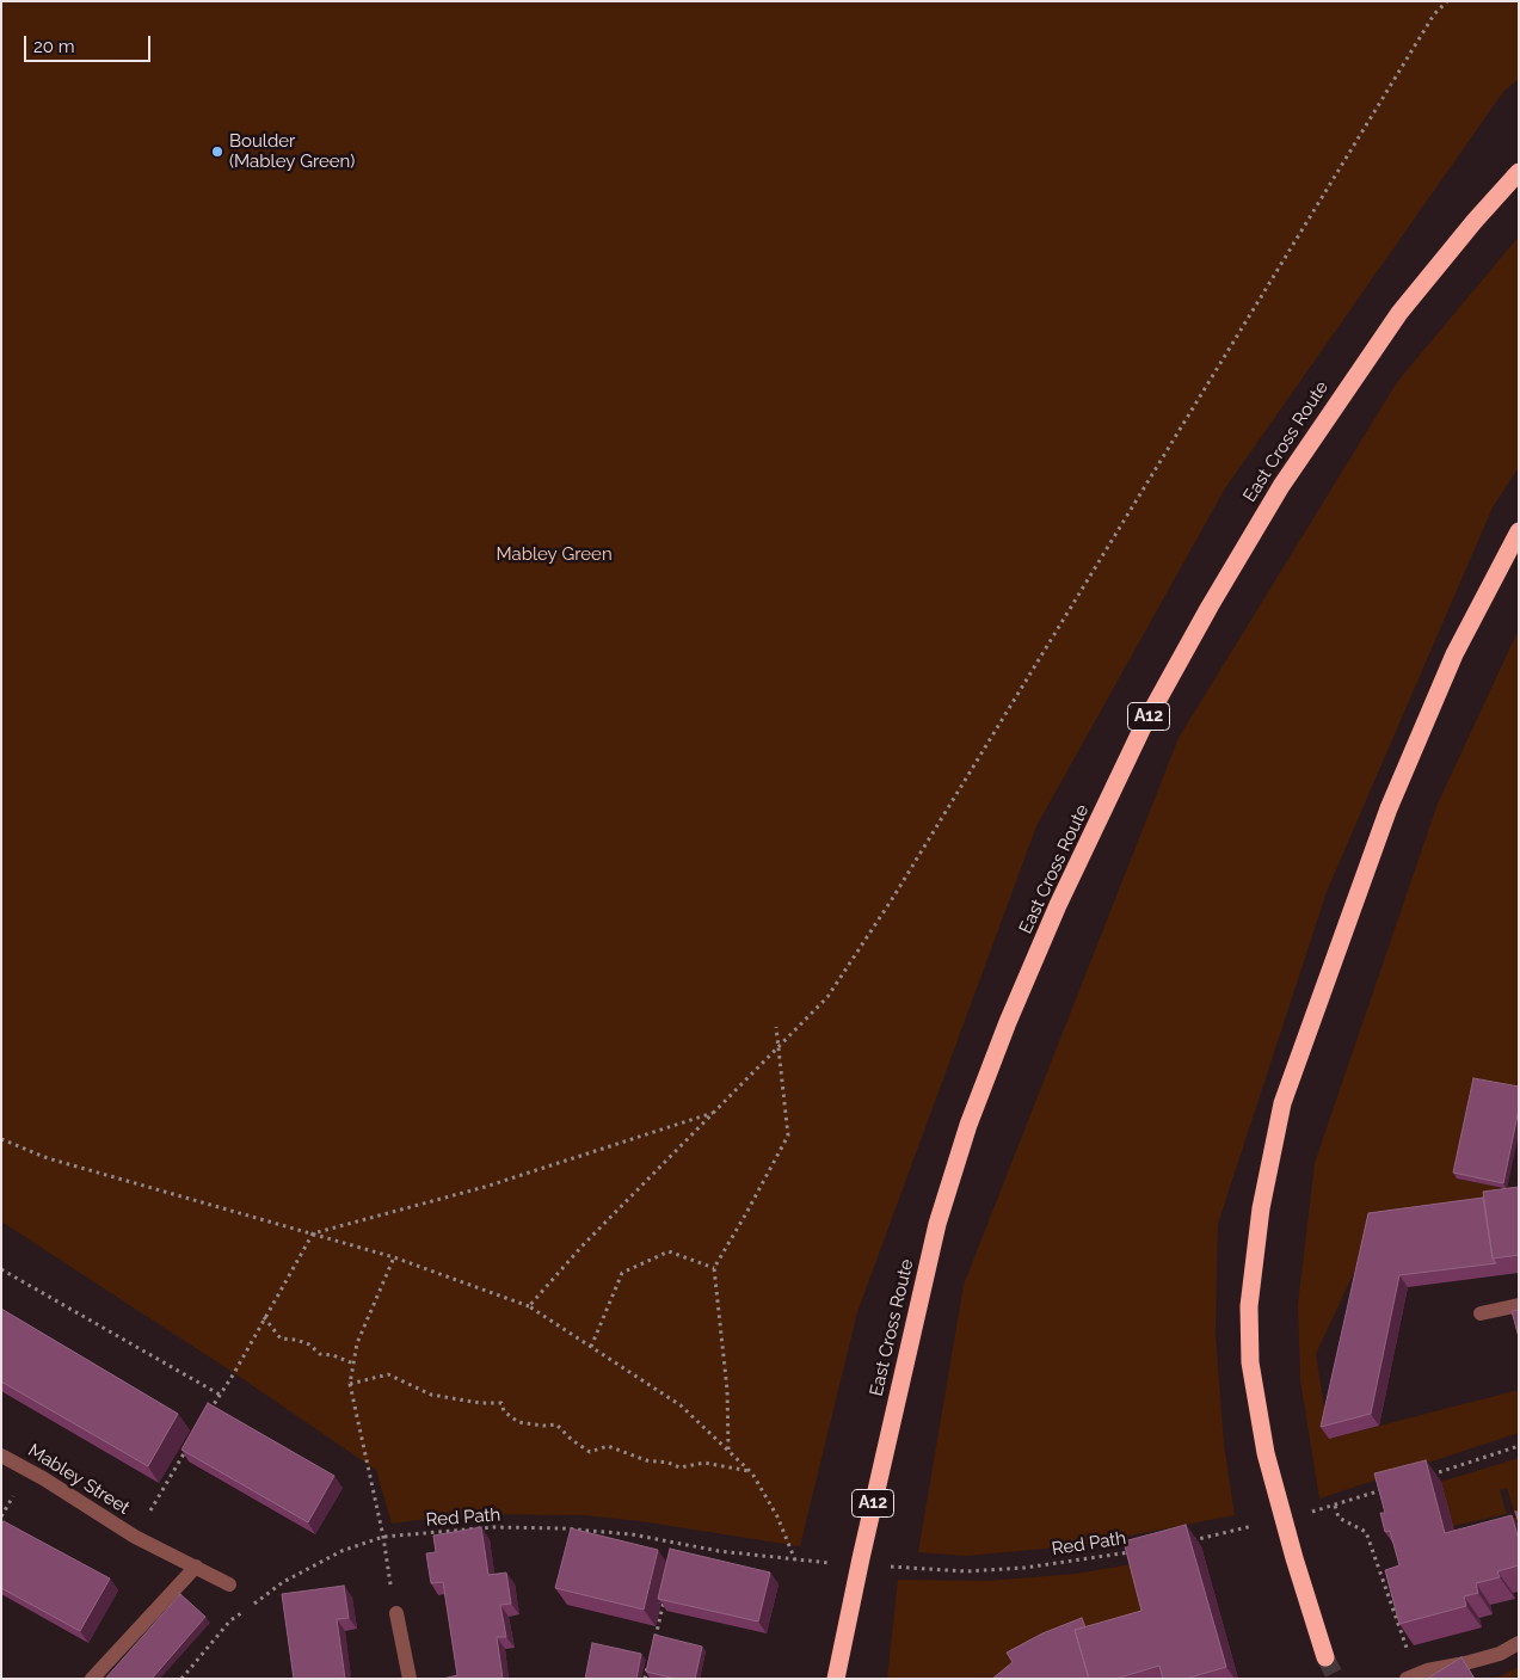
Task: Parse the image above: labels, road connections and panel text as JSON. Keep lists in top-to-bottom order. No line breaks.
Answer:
{"streets":{"highway":["East Cross Route","A12"],"street":["Mabley Street"],"path":["Red Path"]},"parks":["Mabley Green"],"places":["Boulder (Mabley Green)"],"scale_bar":"20 m"}
